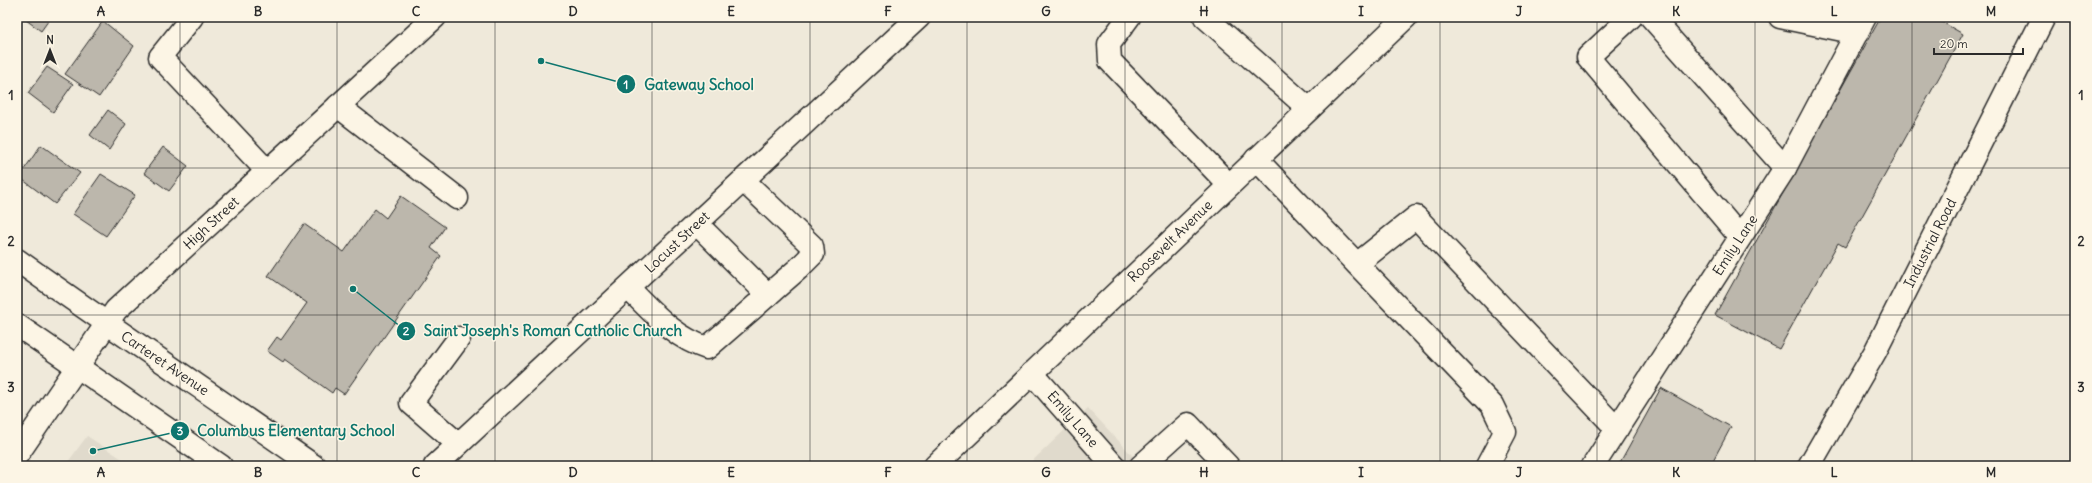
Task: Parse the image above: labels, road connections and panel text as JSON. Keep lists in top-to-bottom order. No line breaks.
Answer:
{"streets":{"street":["High Street","Roosevelt Avenue","Locust Street","Industrial Road","Emily Lane","Carteret Avenue"]},"crossings":[["High Street","Carteret Avenue"],["Roosevelt Avenue","Emily Lane"]],"places":["Gateway School","Saint Joseph's Roman Catholic Church","Columbus Elementary School"],"scale_bar":"20 m","north":"top","grid":{"columns":["A","B","C","D","E","F","G","H","I","J","K","L","M"],"rows":["1","2","3"]}}
